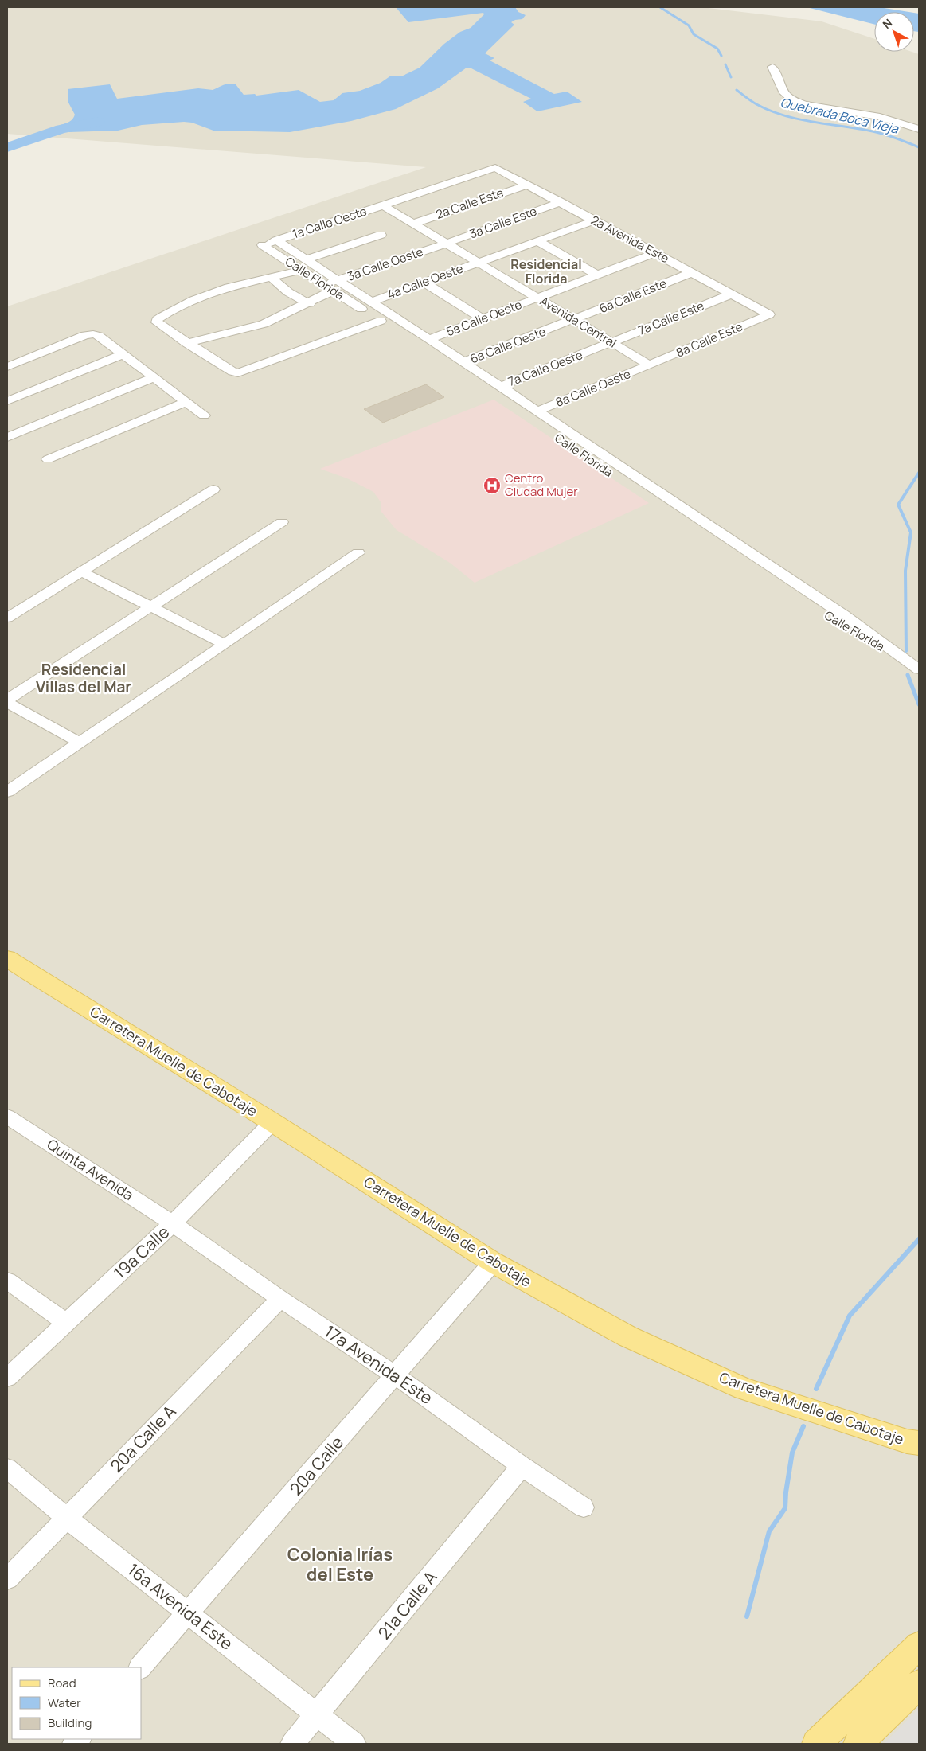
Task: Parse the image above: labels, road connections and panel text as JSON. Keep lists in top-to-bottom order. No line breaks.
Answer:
{"streets":{"main road":["Carretera Muelle de Cabotaje"],"street":["2a Calle Este","1a Calle Oeste","3a Calle Este","2a Avenida Este","3a Calle Oeste","Calle Florida","4a Calle Oeste","6a Calle Este","5a Calle Oeste","7a Calle Este","Avenida Central","8a Calle Este","6a Calle Oeste","7a Calle Oeste","8a Calle Oeste","Quinta Avenida","19a Calle","17a Avenida Este","20a Calle A","20a Calle","21a Calle A","16a Avenida Este"]},"crossings":[["2a Calle Este","2a Avenida Este"],["2a Calle Este","Avenida Central"],["1a Calle Oeste","2a Avenida Este"],["1a Calle Oeste","Calle Florida"],["1a Calle Oeste","Avenida Central"],["3a Calle Este","2a Avenida Este"],["3a Calle Este","3a Calle Oeste"],["3a Calle Este","Avenida Central"],["2a Avenida Este","4a Calle Oeste"],["2a Avenida Este","6a Calle Este"],["2a Avenida Este","5a Calle Oeste"],["2a Avenida Este","7a Calle Este"],["2a Avenida Este","8a Calle Este"],["3a Calle Oeste","Calle Florida"],["3a Calle Oeste","Avenida Central"],["Calle Florida","4a Calle Oeste"],["Calle Florida","5a Calle Oeste"],["Calle Florida","6a Calle Oeste"],["Calle Florida","7a Calle Oeste"],["Calle Florida","8a Calle Oeste"],["4a Calle Oeste","Avenida Central"],["6a Calle Este","Avenida Central"],["6a Calle Este","6a Calle Oeste"],["5a Calle Oeste","Avenida Central"],["7a Calle Este","Avenida Central"],["7a Calle Este","7a Calle Oeste"],["Avenida Central","8a Calle Este"],["Avenida Central","6a Calle Oeste"],["Avenida Central","7a Calle Oeste"],["Avenida Central","8a Calle Oeste"],["8a Calle Este","8a Calle Oeste"],["Carretera Muelle de Cabotaje","19a Calle"],["Carretera Muelle de Cabotaje","20a Calle"],["Quinta Avenida","19a Calle"],["Quinta Avenida","17a Avenida Este"],["19a Calle","17a Avenida Este"],["17a Avenida Este","20a Calle A"],["17a Avenida Este","20a Calle"],["17a Avenida Este","21a Calle A"],["20a Calle A","16a Avenida Este"],["20a Calle","16a Avenida Este"],["21a Calle A","16a Avenida Este"]],"districts":["Residencial Florida","Residencial Villas del Mar","Colonia Irías del Este"],"water":["Quebrada Boca Vieja"],"places":{"hospital":["Centro Ciudad Mujer"]},"legend":["Road","Water","Building"],"north":"top left"}
